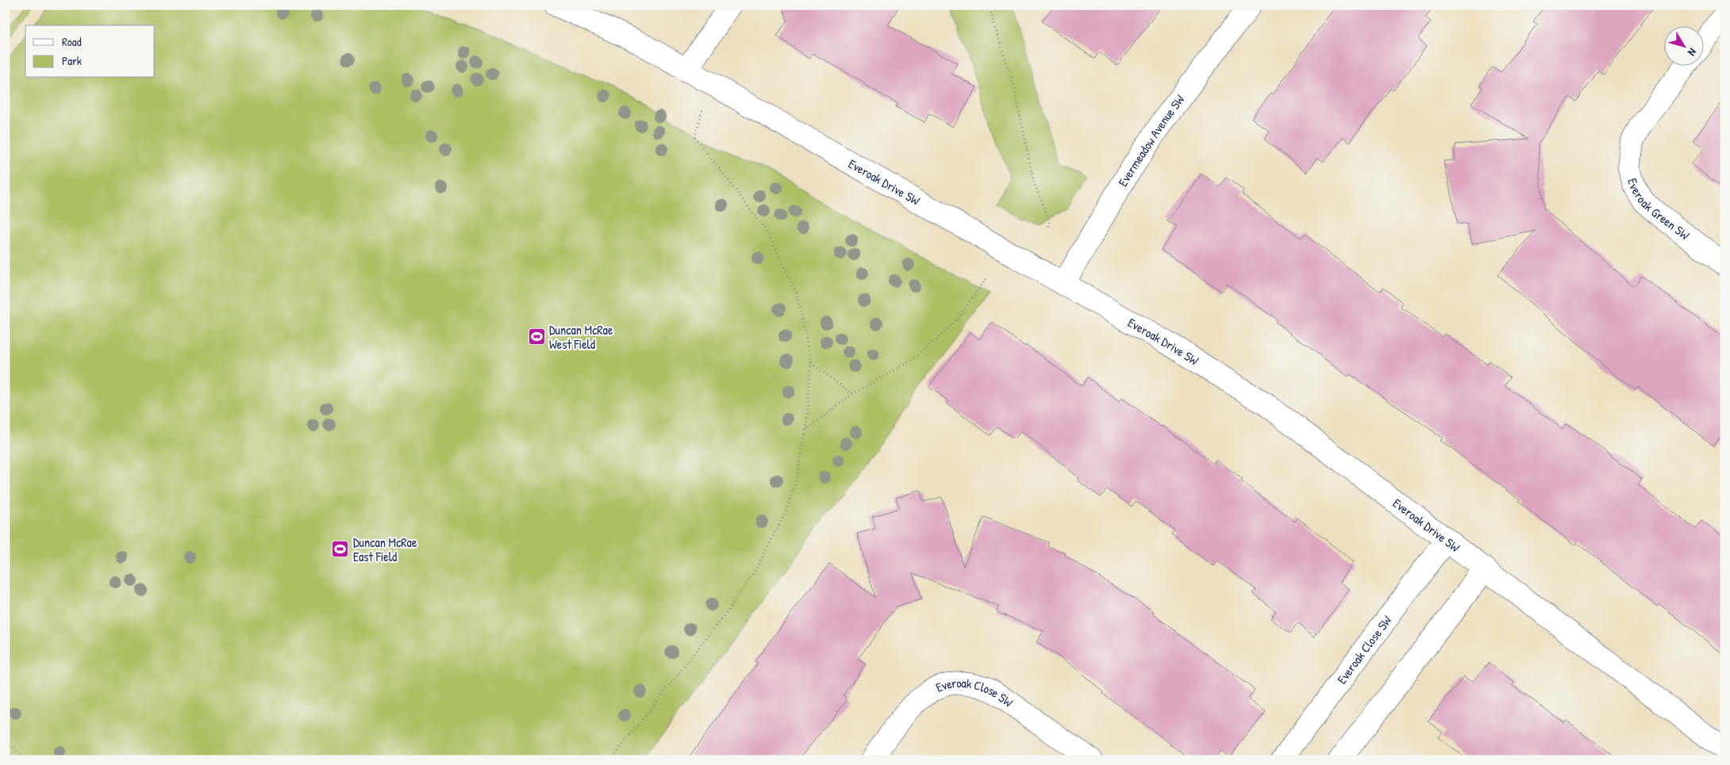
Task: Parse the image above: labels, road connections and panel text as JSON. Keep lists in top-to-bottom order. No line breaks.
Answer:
{"streets":{"street":["Evermeadow Avenue SW","Everoak Drive SW","Everoak Green SW","Everoak Close SW"]},"crossings":[["Evermeadow Avenue SW","Everoak Drive SW"],["Everoak Drive SW","Everoak Close SW"]],"places":{"sports":["Duncan McRae West Field","Duncan McRae East Field"]},"legend":["Road","Park"],"north":"bottom right"}
